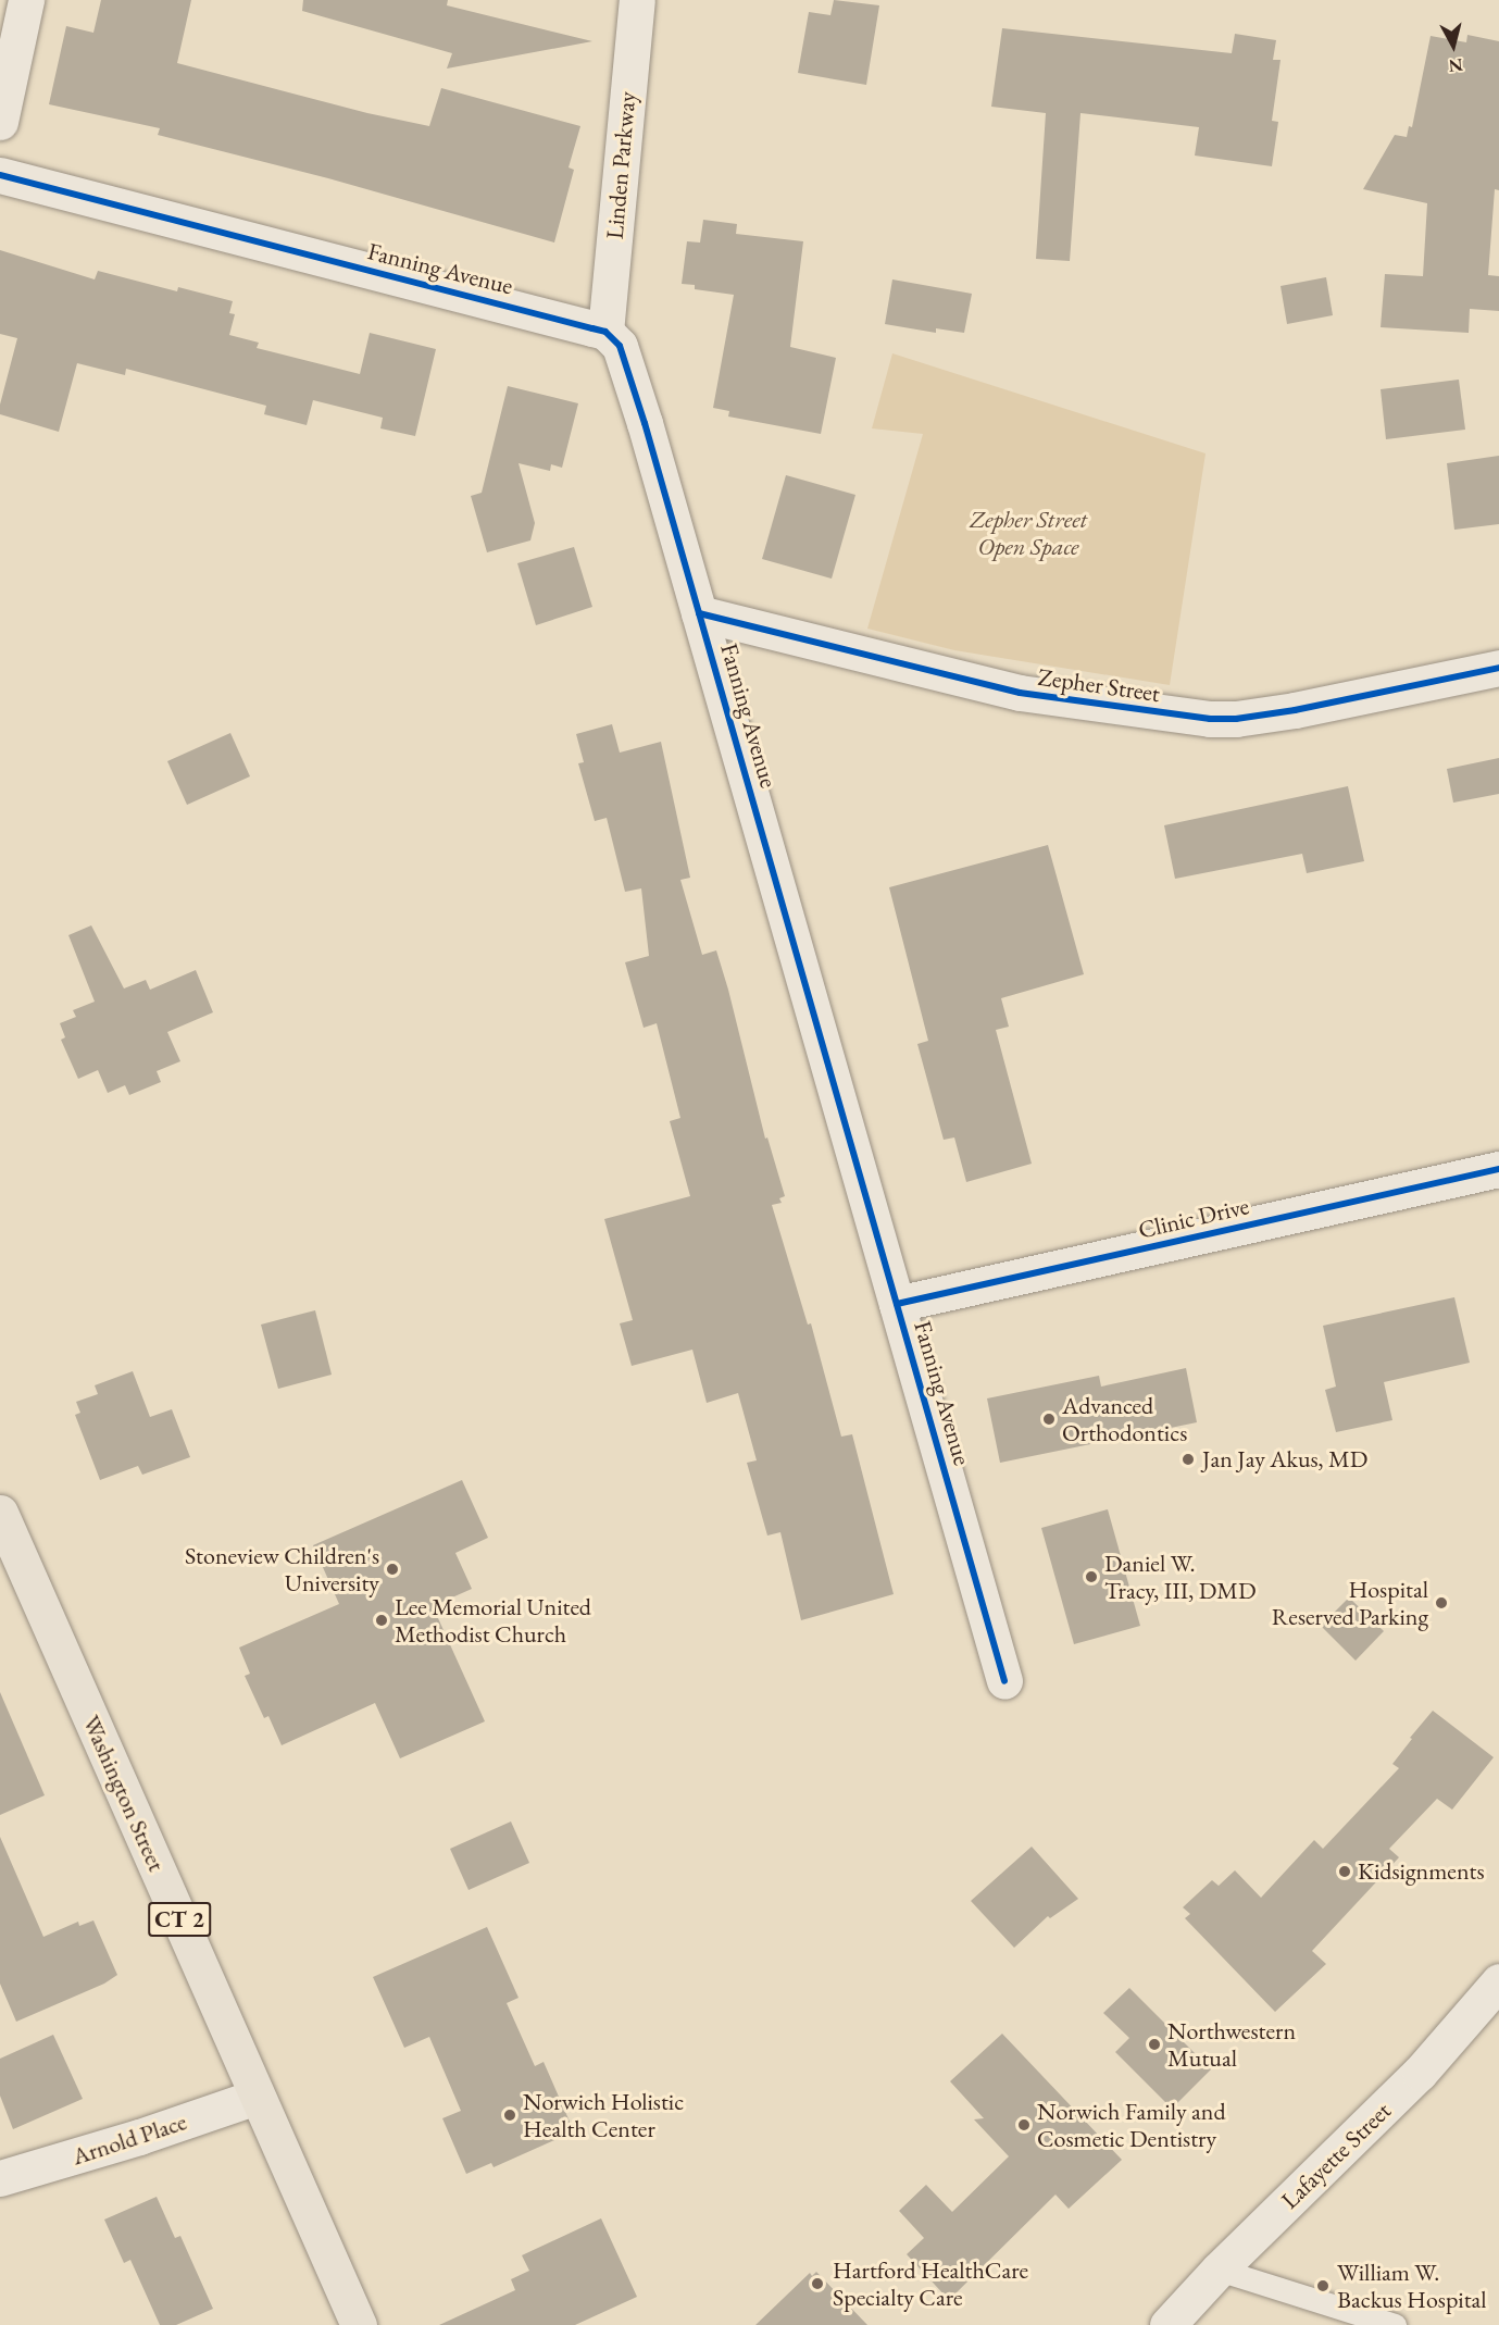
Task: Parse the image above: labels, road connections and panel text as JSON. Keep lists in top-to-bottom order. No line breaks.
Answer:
{"streets":{"highway":["Washington Street","CT 2"],"street":["Linden Parkway","Fanning Avenue","Zepher Street","Clinic Drive","Arnold Place","Lafayette Street"]},"crossings":[["Linden Parkway","Fanning Avenue"],["Fanning Avenue","Zepher Street"],["Fanning Avenue","Clinic Drive"],["Washington Street","Arnold Place"]],"parks":["Zepher Street Open Space"],"places":["Advanced Orthodontics","Jan Jay Akus, MD","Stoneview Children's University","Daniel W. Tracy, III, DMD","Hospital Reserved Parking","Lee Memorial United Methodist Church","Kidsignments","Northwestern Mutual","Norwich Holistic Health Center","Norwich Family and Cosmetic Dentistry","Hartford HealthCare Specialty Care","William W. Backus Hospital"],"north":"bottom"}
